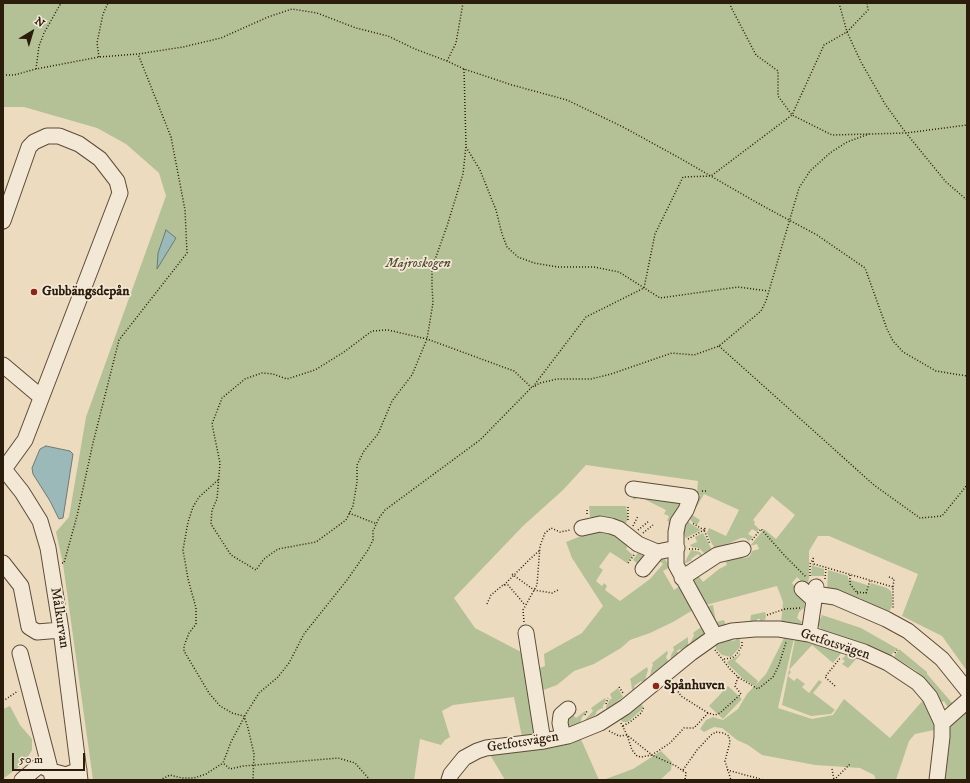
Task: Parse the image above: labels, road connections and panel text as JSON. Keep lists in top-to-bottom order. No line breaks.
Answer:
{"streets":{"street":["Målkurvan","Getfotsvägen"]},"parks":["Majroskogen"],"places":["Gubbängsdepån","Spånhuven"],"scale_bar":"50 m","north":"top right"}
